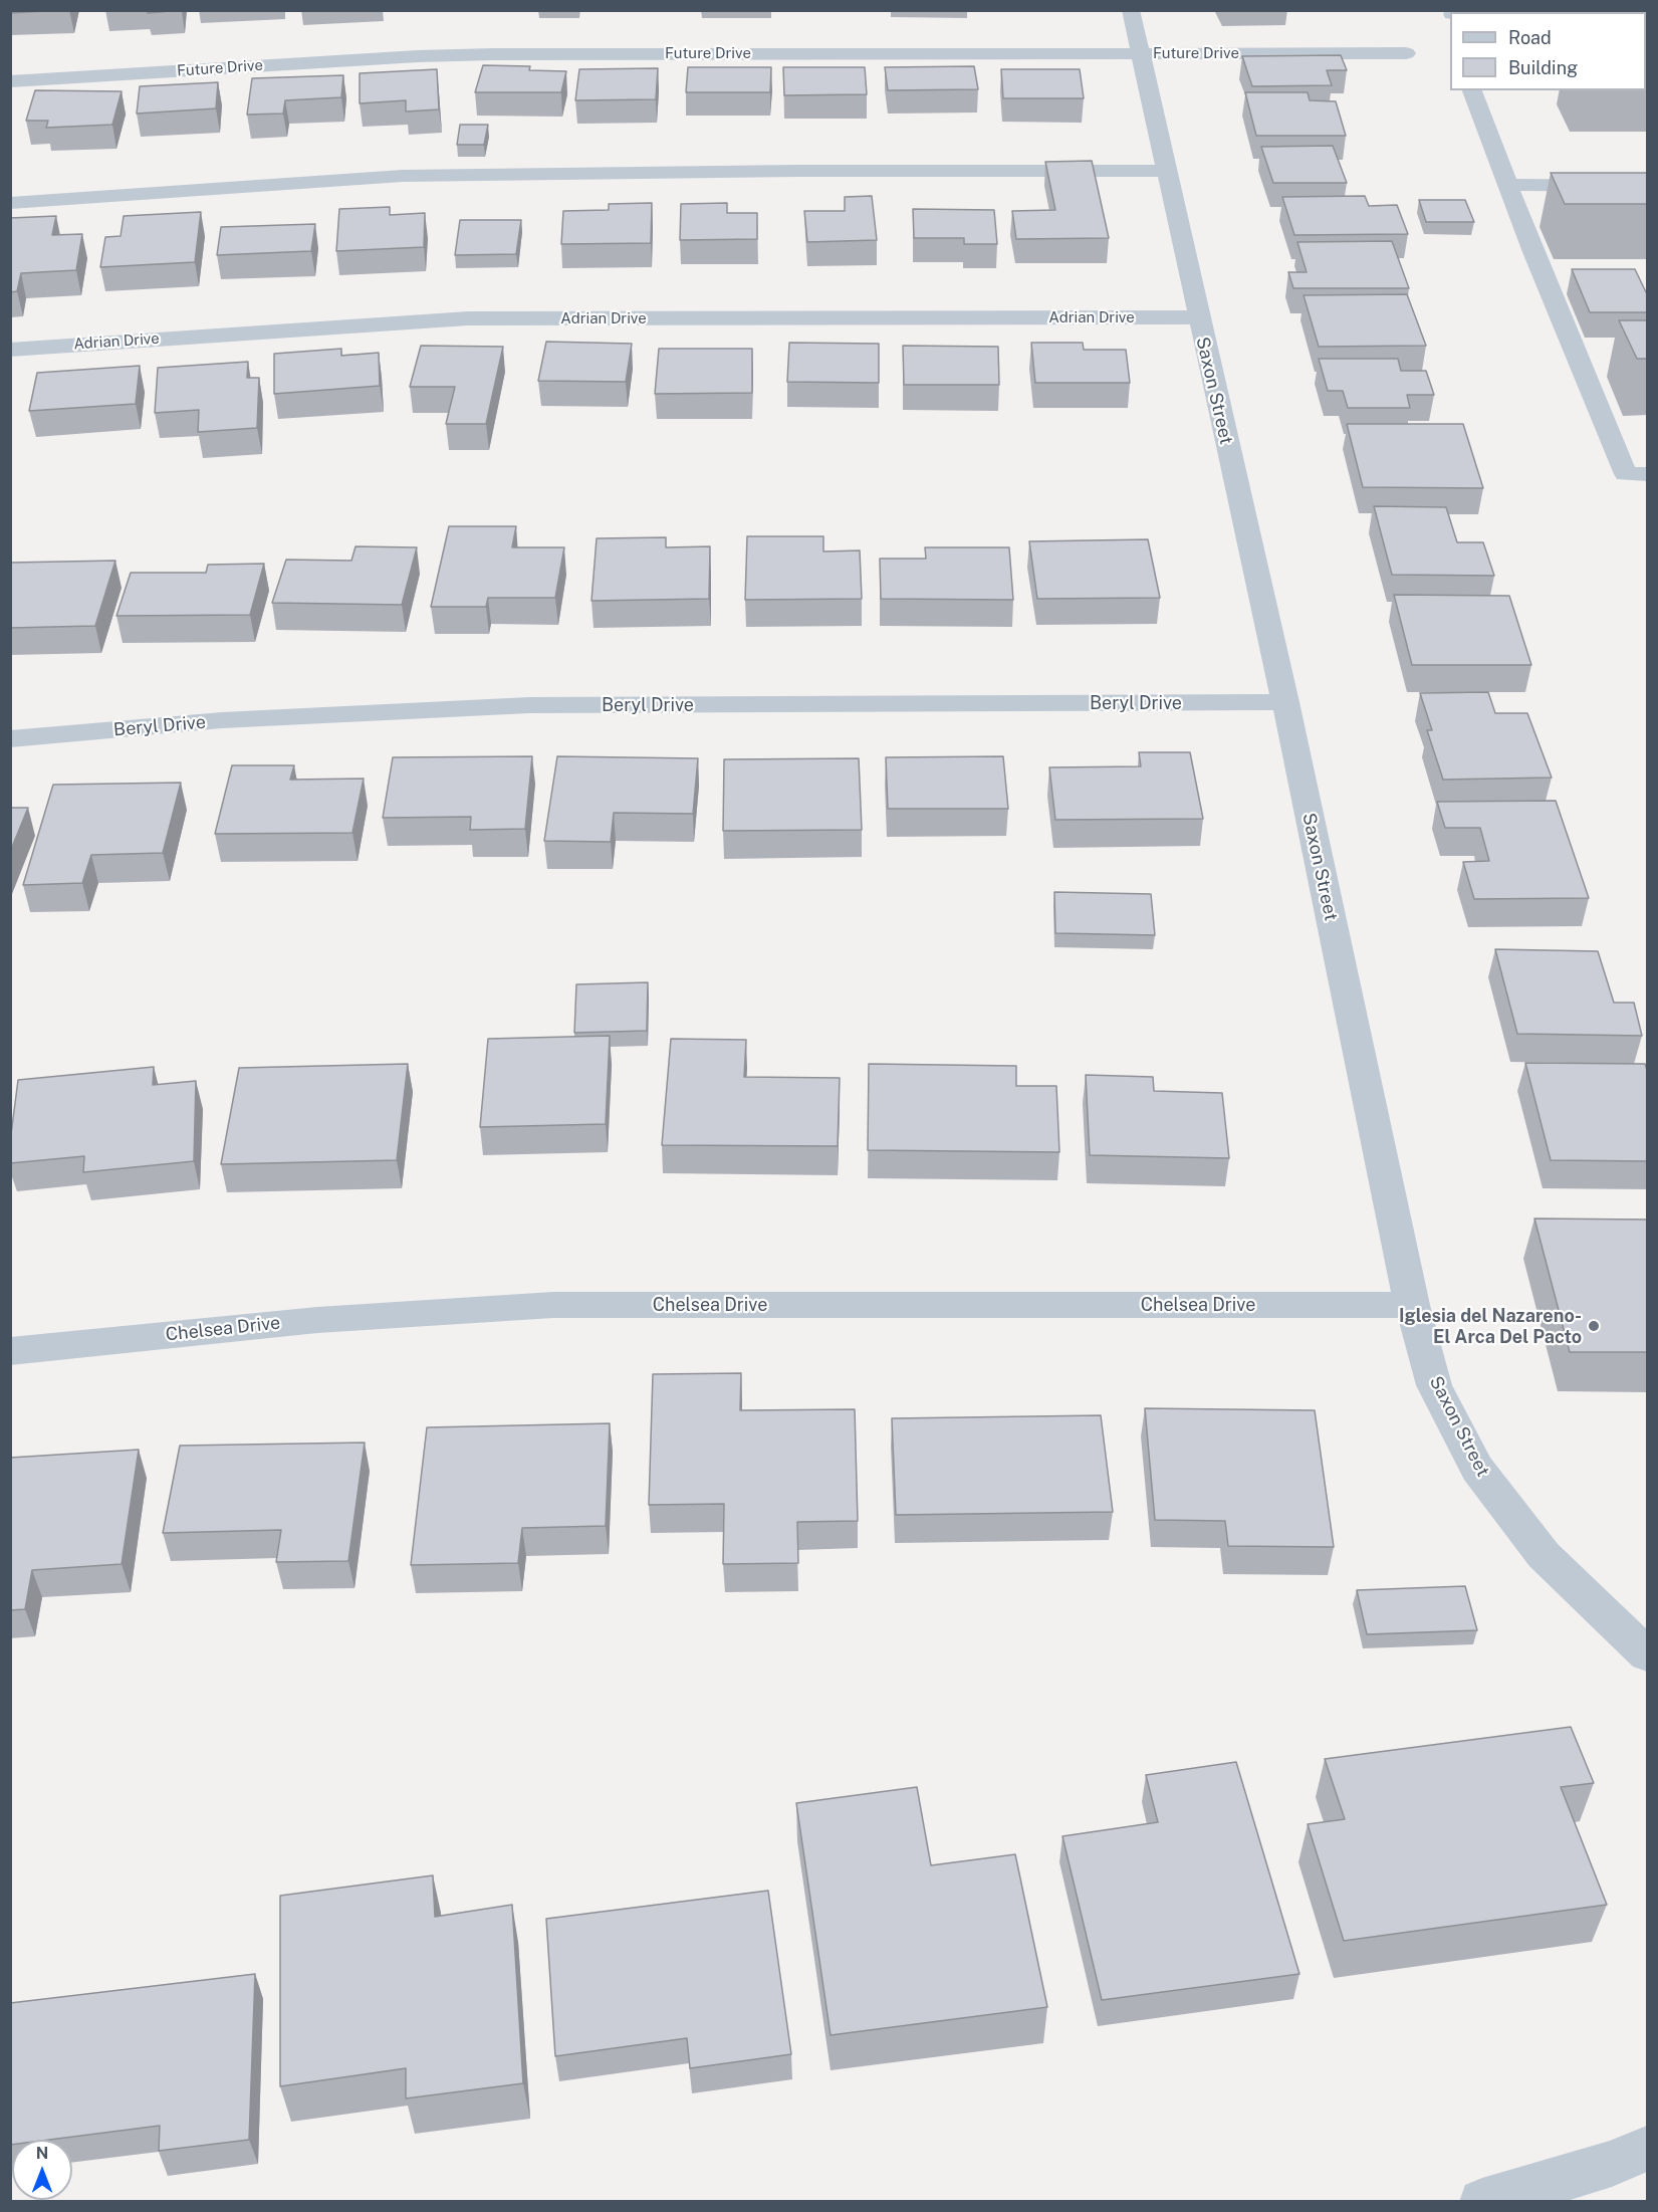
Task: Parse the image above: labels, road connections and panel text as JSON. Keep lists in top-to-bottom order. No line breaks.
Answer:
{"streets":{"street":["Future Drive","Adrian Drive","Saxon Street","Beryl Drive","Chelsea Drive"]},"crossings":[["Future Drive","Saxon Street"],["Adrian Drive","Saxon Street"],["Saxon Street","Beryl Drive"],["Saxon Street","Chelsea Drive"]],"places":["Iglesia del Nazareno- El Arca Del Pacto"],"legend":["Road","Building"],"north":"top"}
